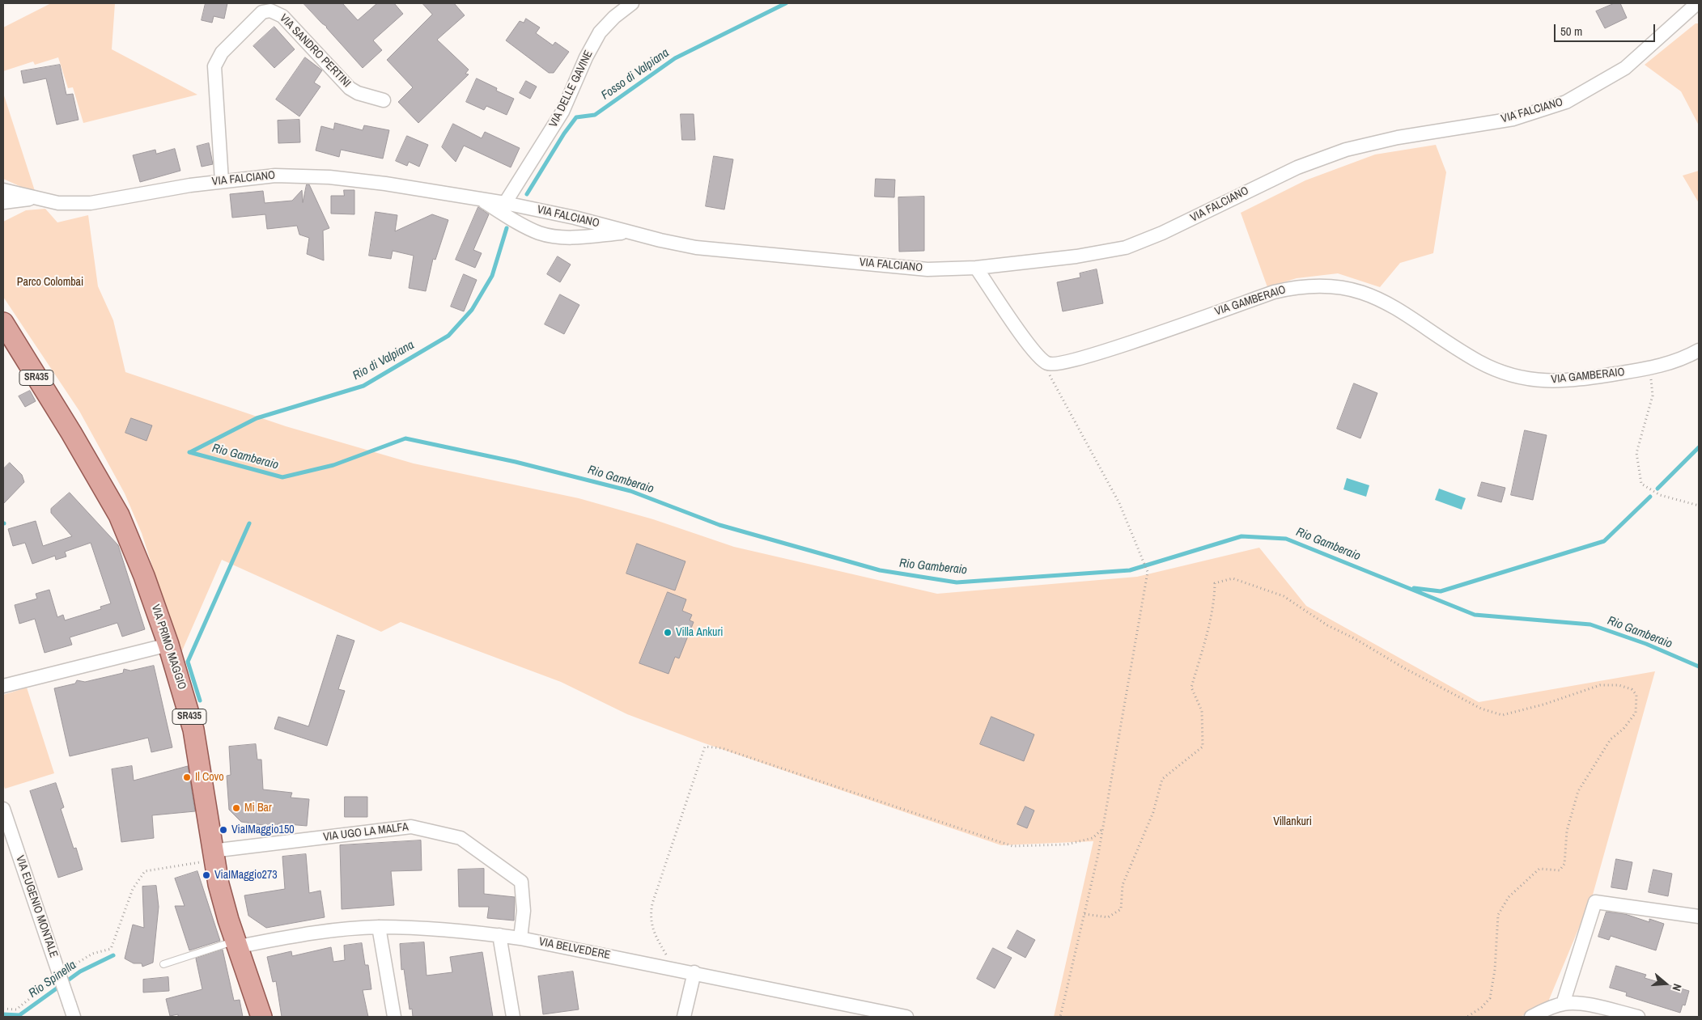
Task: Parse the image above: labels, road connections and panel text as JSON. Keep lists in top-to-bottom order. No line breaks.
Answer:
{"streets":{"main road":["SR435","VIA PRIMO MAGGIO"],"street":["VIA SANDRO PERTINI","VIA DELLE GAVINE","VIA FALCIANO","VIA GAMBERAIO","VIA UGO LA MALFA","VIA EUGENIO MONTALE","VIA BELVEDERE"]},"crossings":[["VIA SANDRO PERTINI","VIA FALCIANO"],["VIA DELLE GAVINE","VIA FALCIANO"],["VIA PRIMO MAGGIO","VIA UGO LA MALFA"],["VIA PRIMO MAGGIO","VIA BELVEDERE"],["VIA UGO LA MALFA","VIA BELVEDERE"]],"water":["Fosso di Valpiana","Rio di Valpiana","Rio Gamberaio","Rio Spinella"],"parks":["Parco Colombai","Villankuri"],"places":["Villa Ankuri","Il Covo","Mi Bar","ViaIMaggio150","ViaIMaggio273"],"scale_bar":"50 m","north":"right"}
